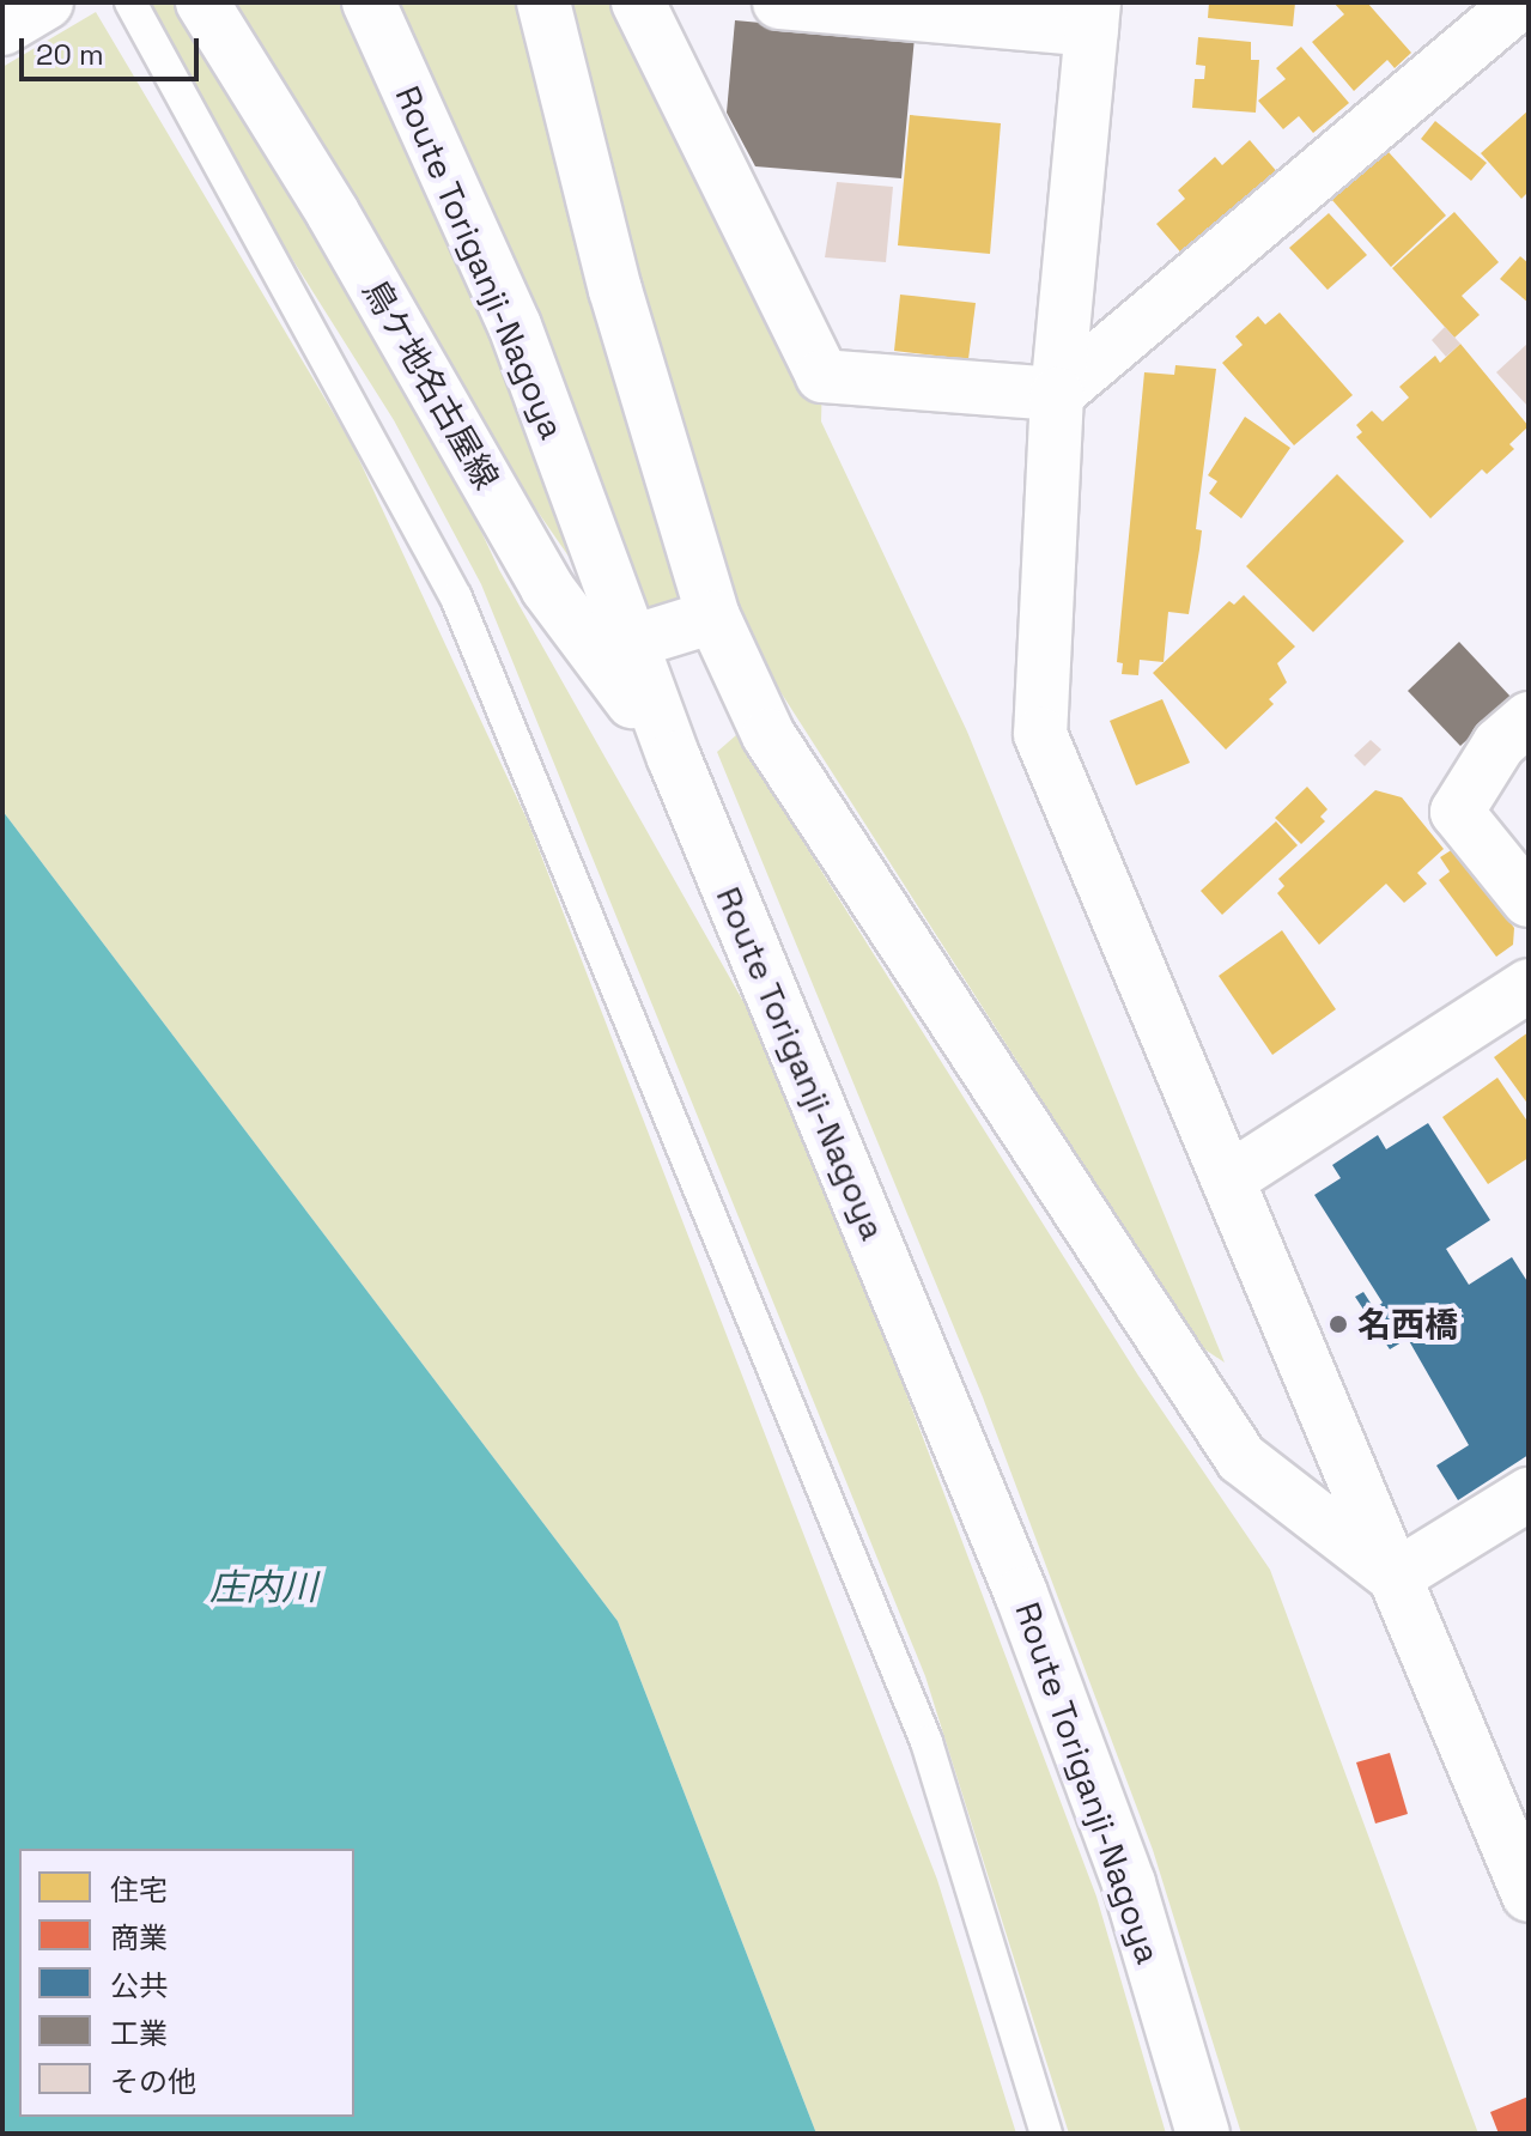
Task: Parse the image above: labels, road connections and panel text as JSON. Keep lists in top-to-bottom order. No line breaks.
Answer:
{"streets":{"main road":["Route Toriganji-Nagoya","鳥ケ地名古屋線"]},"crossings":[["Route Toriganji-Nagoya","鳥ケ地名古屋線"]],"water":["庄内川"],"places":["名西橋"],"legend":["住宅","商業","公共","工業","その他"],"scale_bar":"20 m"}
